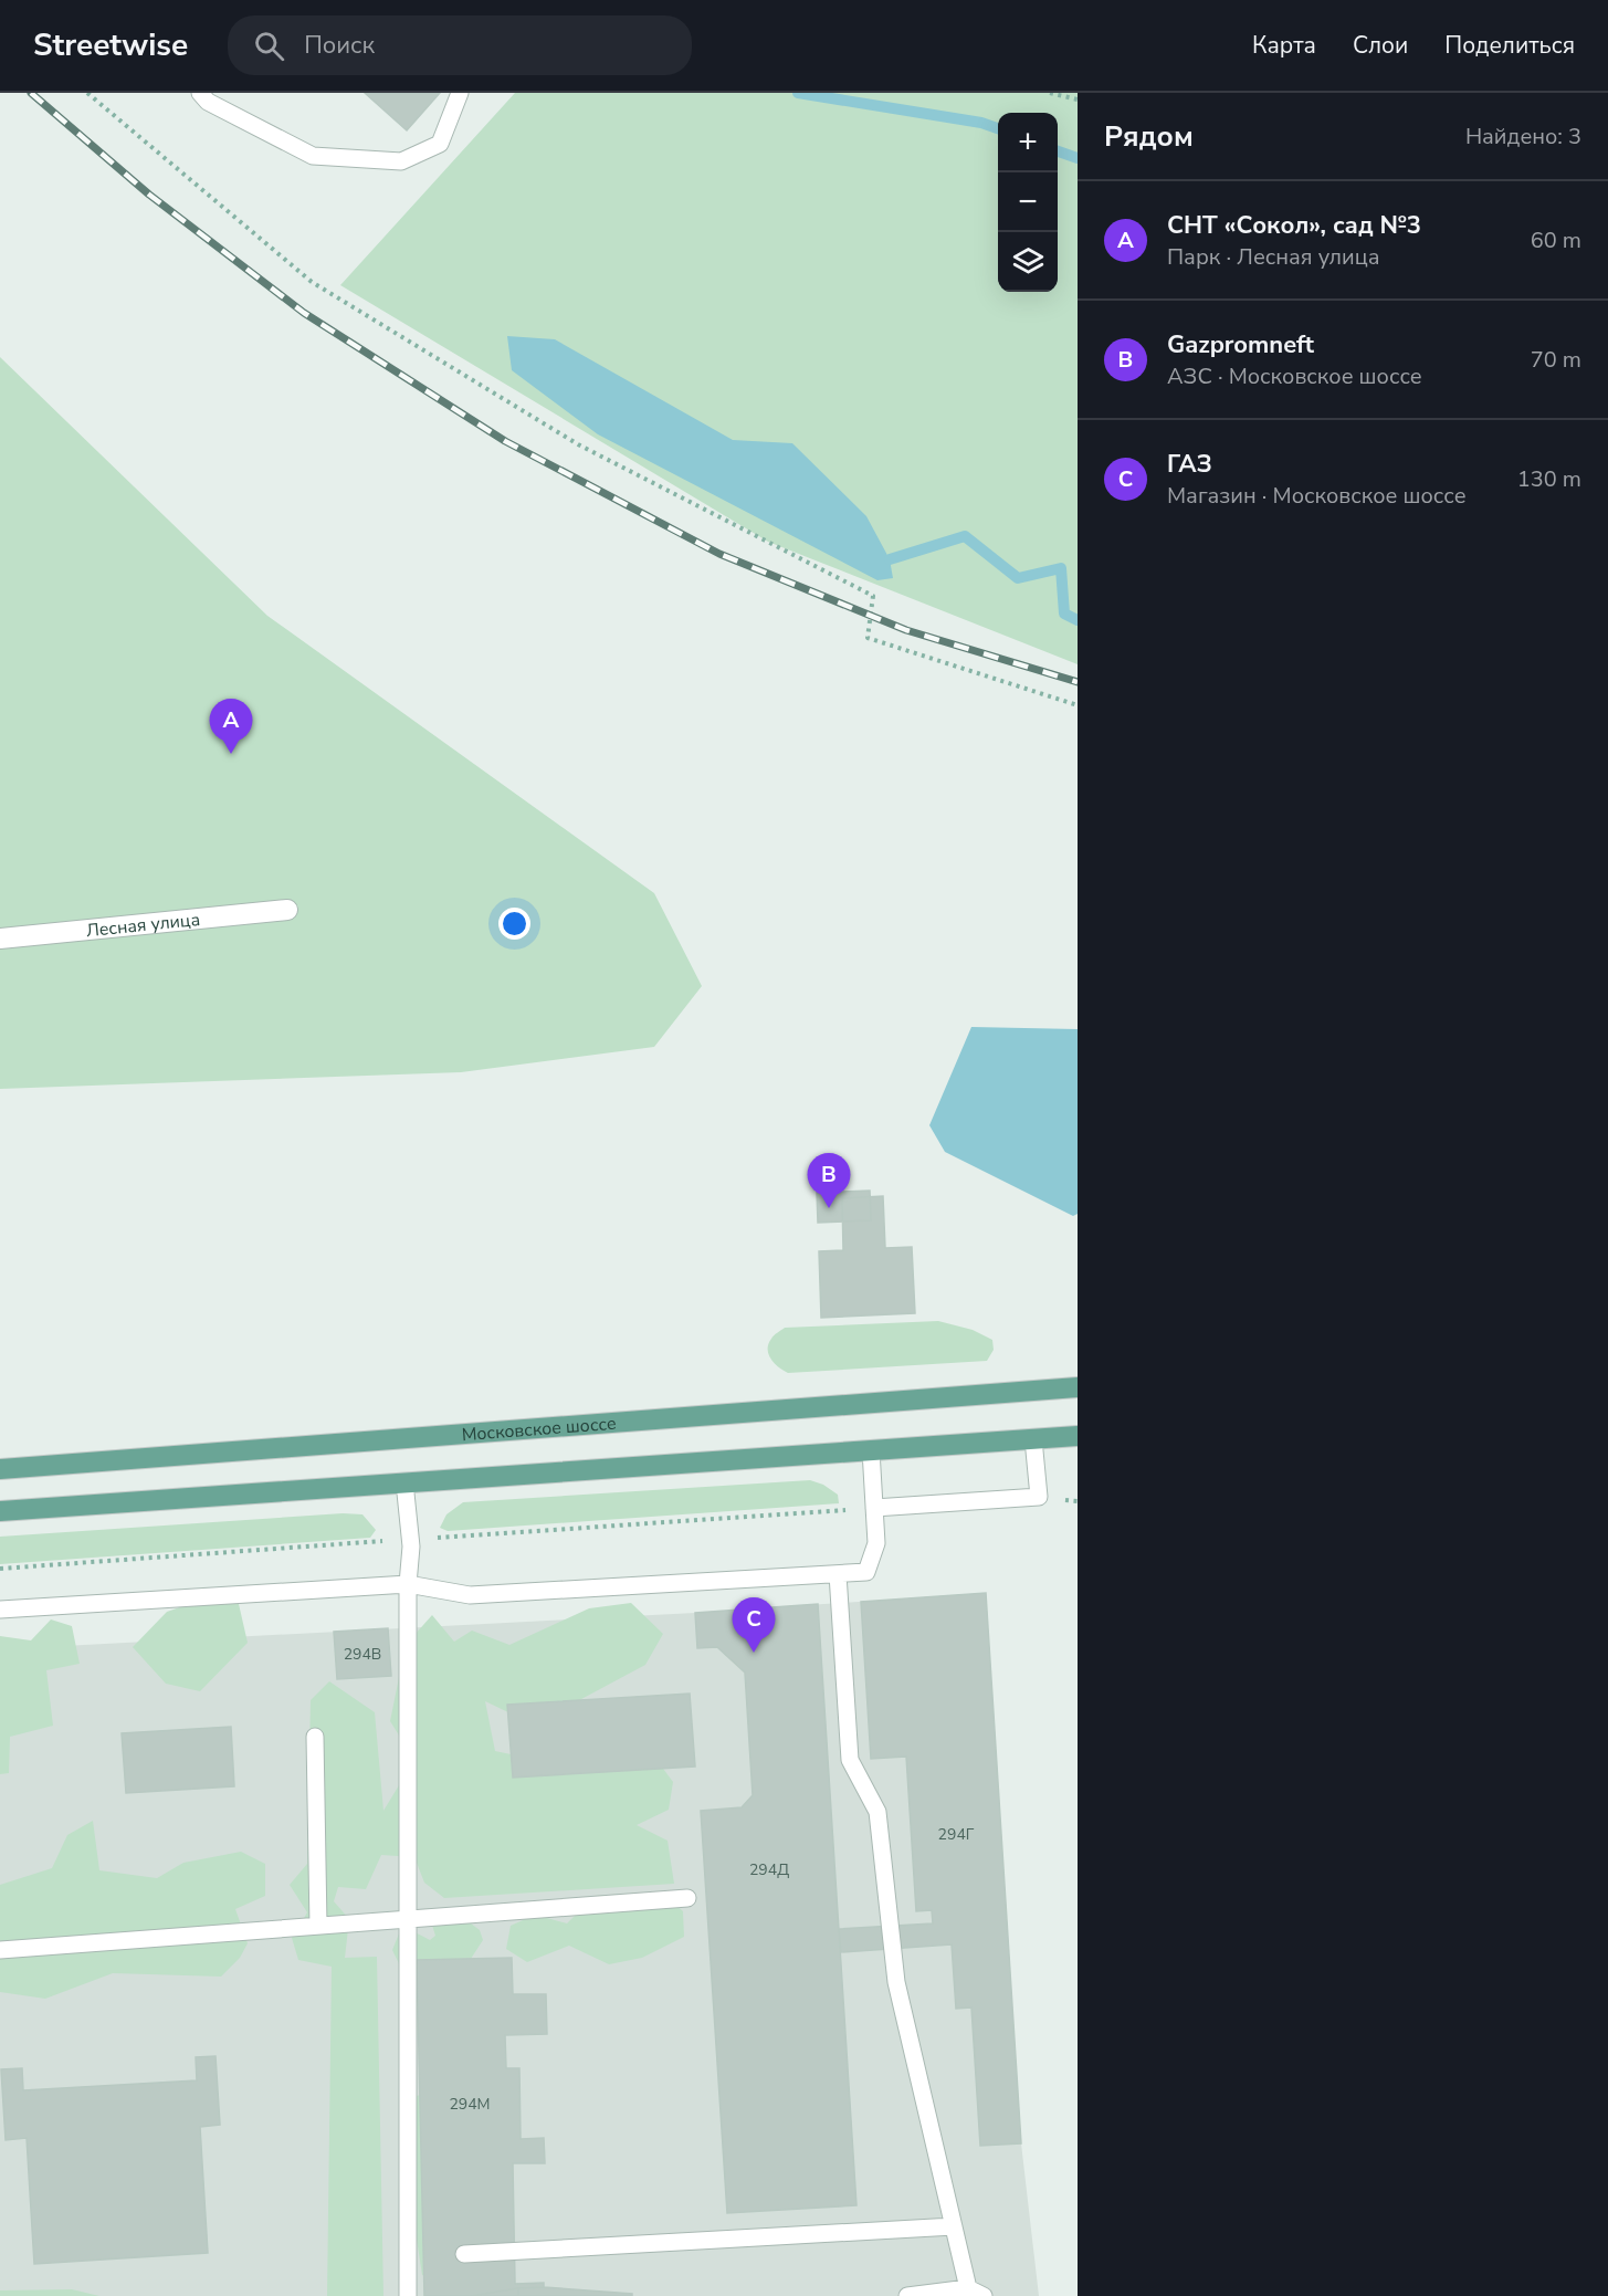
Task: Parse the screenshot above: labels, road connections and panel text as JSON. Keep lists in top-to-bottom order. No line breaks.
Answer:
{"streets":{"main road":["Московское шоссе"],"street":["Лесная улица"]},"house_numbers":["294В","294Г","294Д","294М"],"page":{"header":"Streetwise","search":"Поиск","nav":["Карта","Слои","Поделиться"],"heading":["Рядом","Найдено: 3"],"map_buttons":["+","−"],"list":[{"mark":"A","name":"СНТ «Сокол», сад №3","note":"Парк · Лесная улица","value":"60 m"},{"mark":"B","name":"Gazpromneft","note":"АЗС · Московское шоссе","value":"70 m"},{"mark":"C","name":"ГАЗ","note":"Магазин · Московское шоссе","value":"130 m"}],"pins":["A","B","C"]}}
